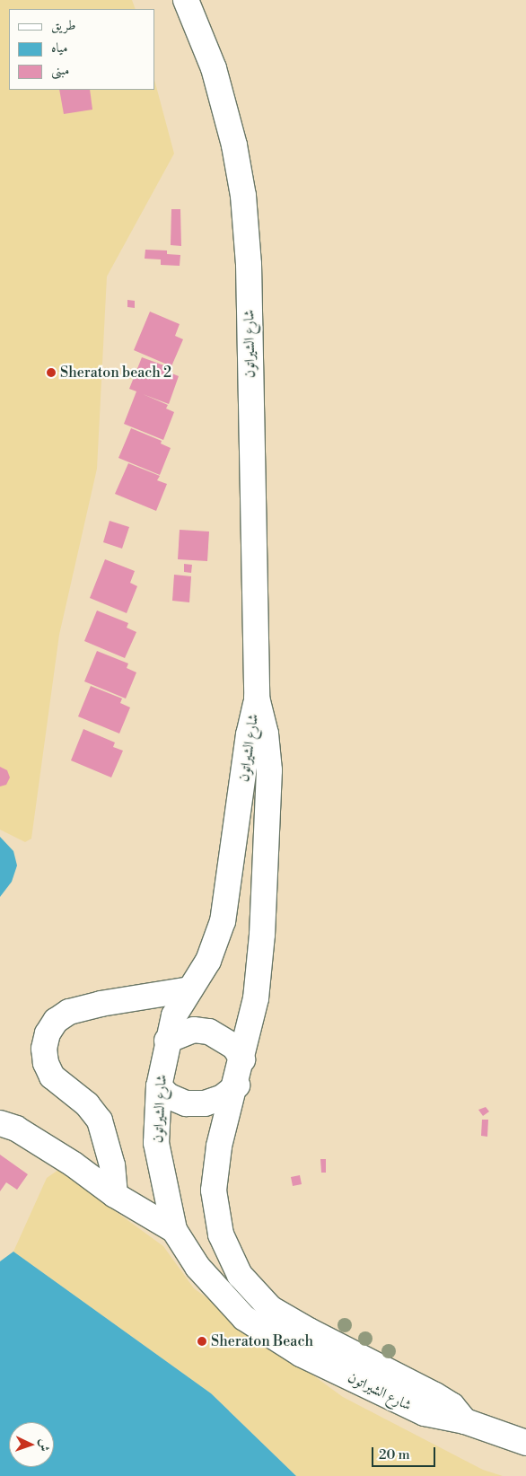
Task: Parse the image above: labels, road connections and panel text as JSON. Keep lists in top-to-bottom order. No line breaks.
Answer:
{"streets":{"street":["شارع الشيراتون"]},"places":["Sheraton beach 2","Sheraton Beach"],"legend":["طريق","مياه","مبنى"],"scale_bar":"20 m","north":"right"}
